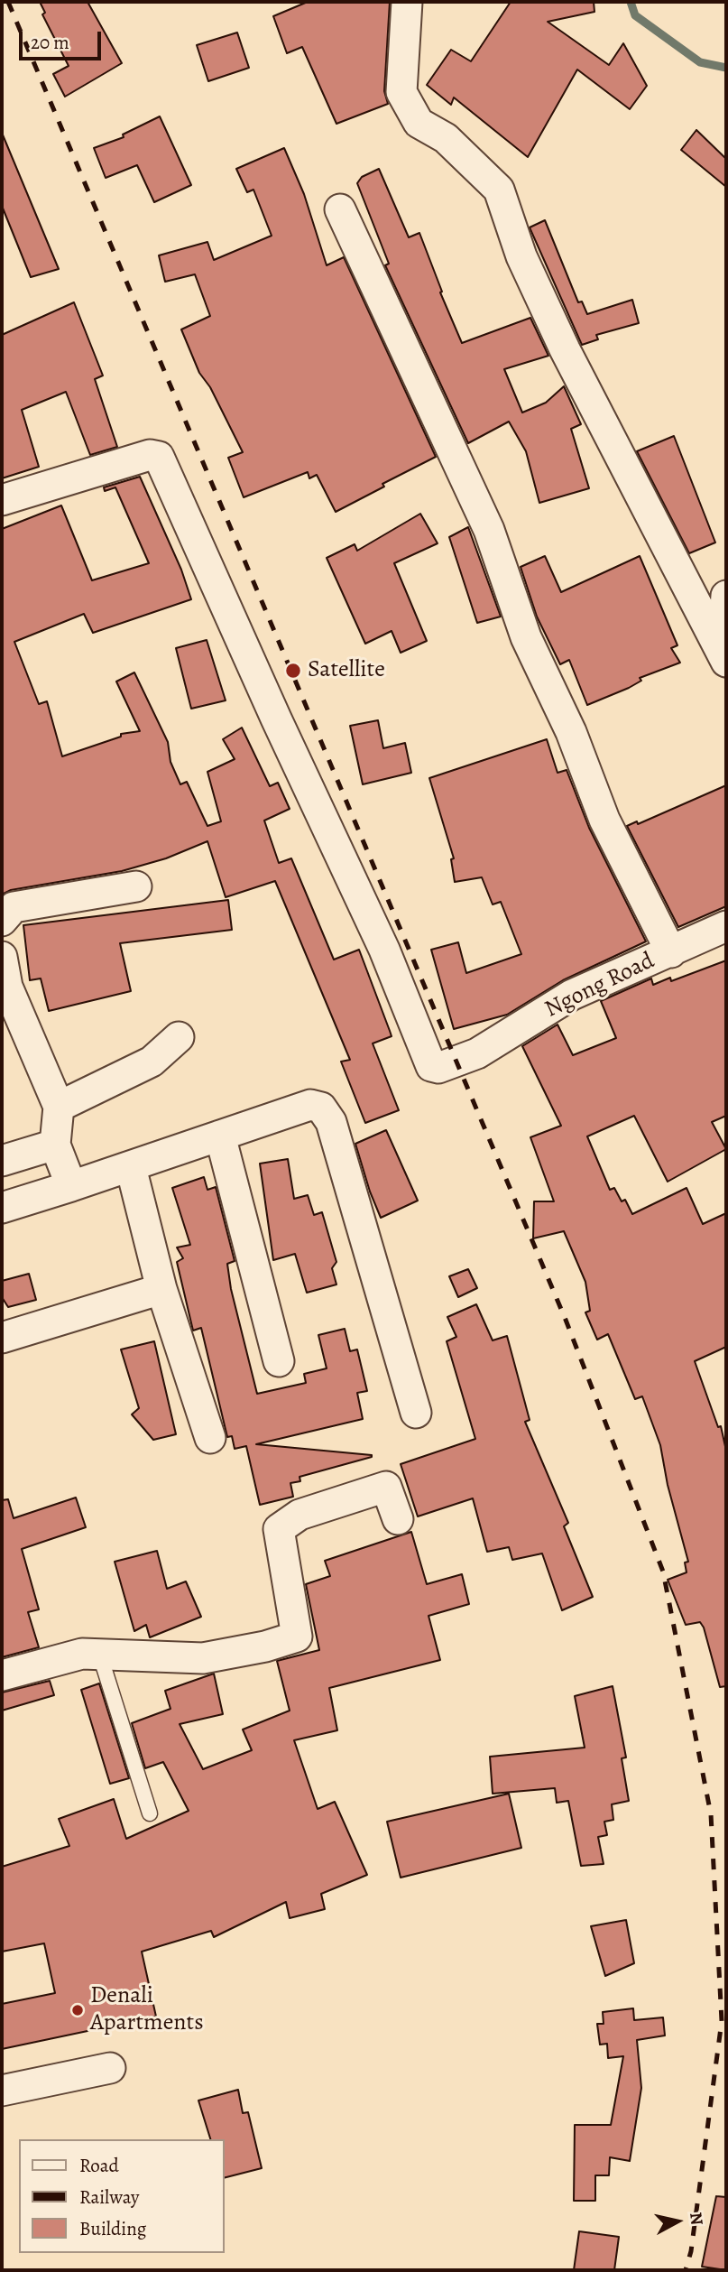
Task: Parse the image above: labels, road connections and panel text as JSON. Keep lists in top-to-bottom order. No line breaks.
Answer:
{"streets":{"street":["Ngong Road"]},"places":["Satellite","Denali Apartments"],"legend":["Road","Railway","Building"],"scale_bar":"20 m","north":"right"}
